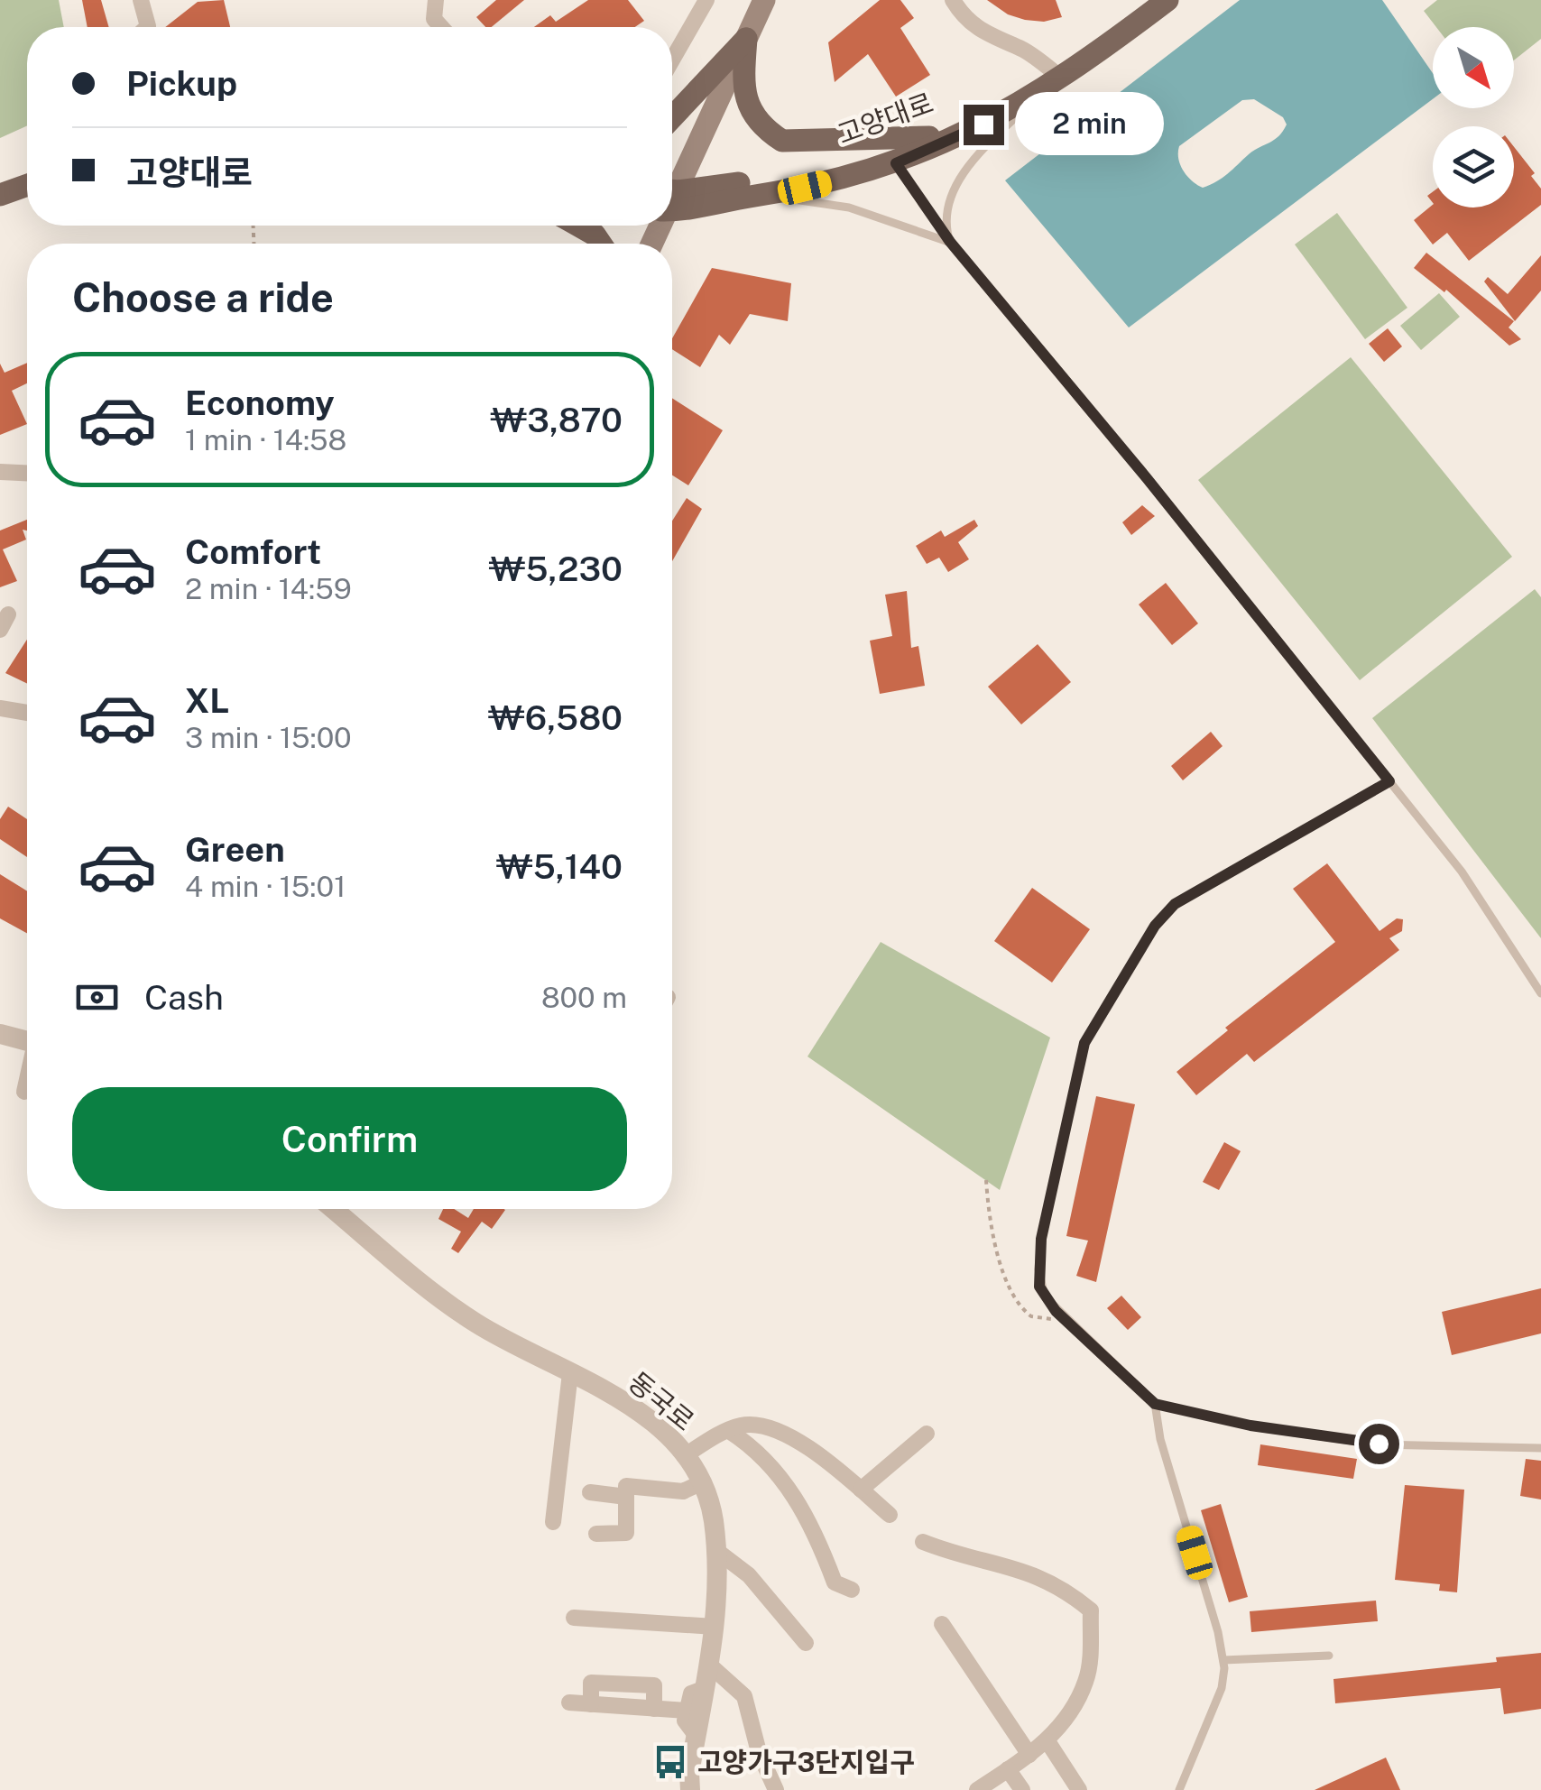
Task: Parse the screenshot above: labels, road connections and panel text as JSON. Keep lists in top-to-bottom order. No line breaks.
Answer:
{"streets":{"main road":["고양대로"],"street":["동국로"]},"places":{"bus stop":["고양가구3단지입구"]},"north":"bottom right","page":{"banner":["Pickup","고양대로"],"bubble":"2 min","heading":"Choose a ride","list":[{"name":"Economy","note":"1 min · 14:58","value":"₩3,870"},{"name":"Comfort","note":"2 min · 14:59","value":"₩5,230"},{"name":"XL","note":"3 min · 15:00","value":"₩6,580"},{"name":"Green","note":"4 min · 15:01","value":"₩5,140"}],"pay":["Cash","800 m"],"buttons":"Confirm"}}
